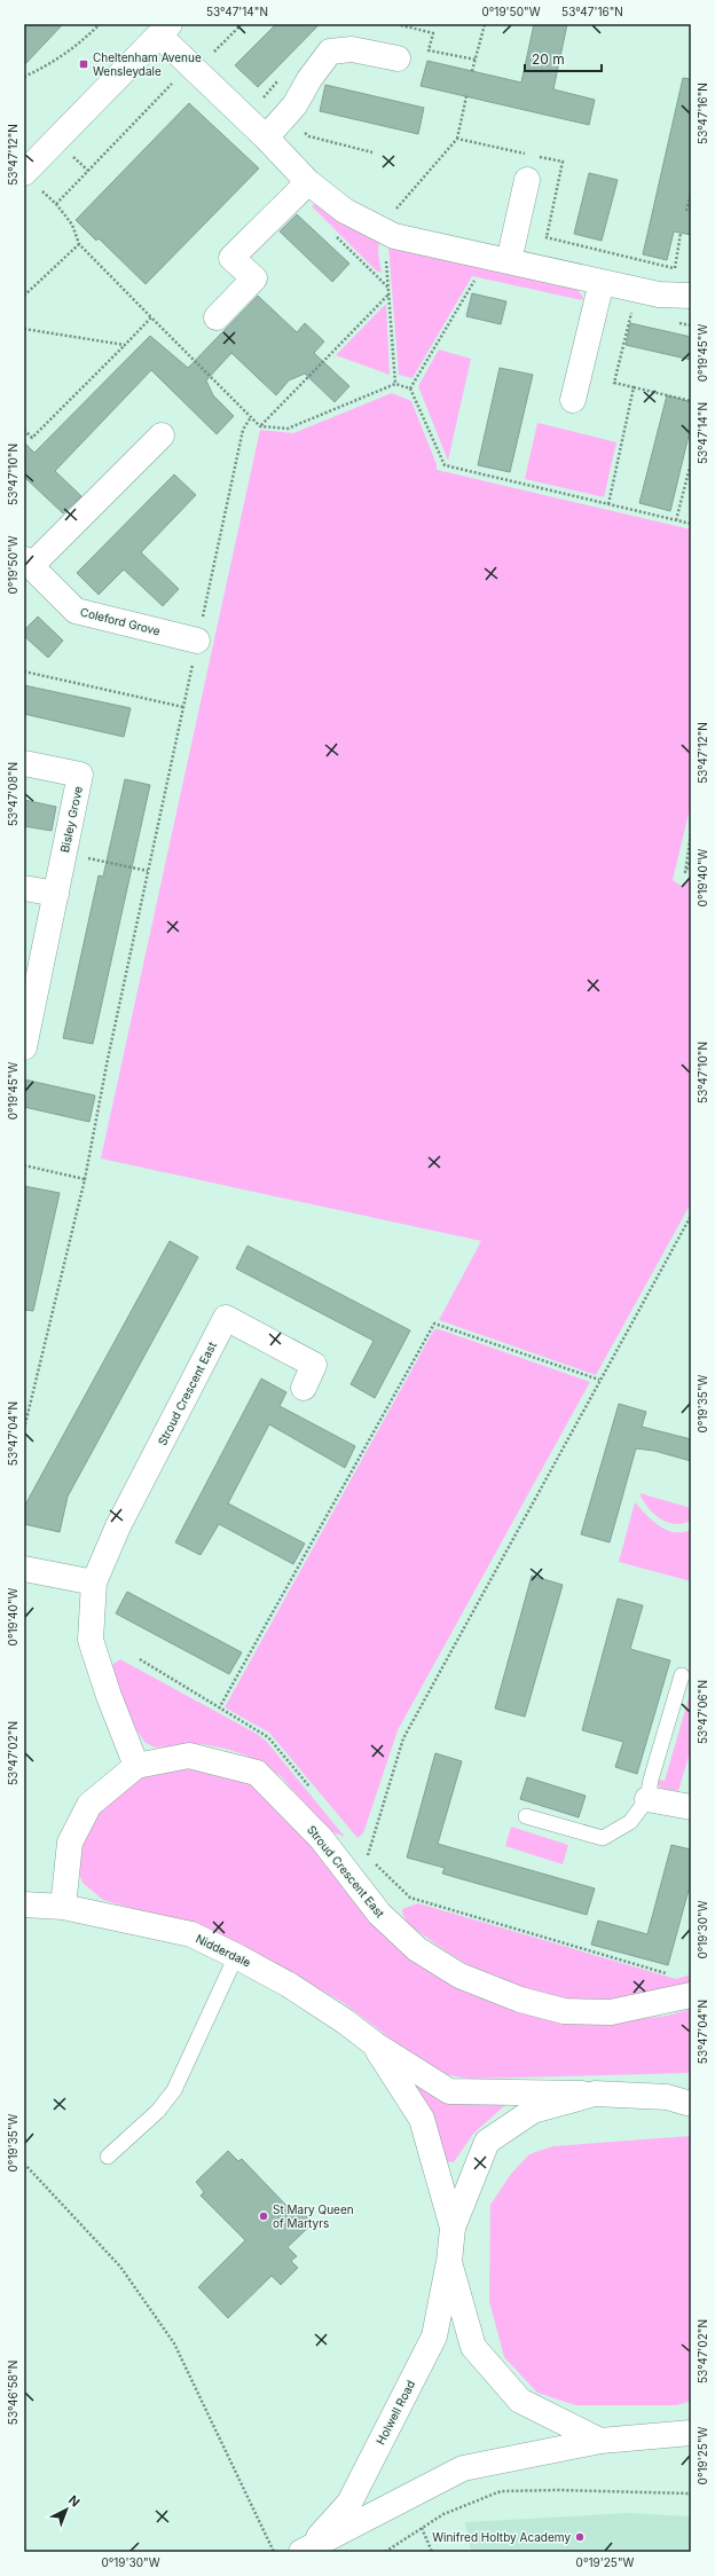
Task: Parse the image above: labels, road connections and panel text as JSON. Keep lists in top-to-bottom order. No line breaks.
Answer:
{"streets":{"street":["Coleford Grove","Bisley Grove","Stroud Crescent East","Nidderdale","Holwell Road"]},"crossings":[["Stroud Crescent East","Nidderdale"],["Nidderdale","Holwell Road"]],"places":{"transit":["Cheltenham Avenue Wensleydale"],"other":["St Mary Queen of Martyrs","Winifred Holtby Academy"]},"scale_bar":"20 m","north":"top right","coordinates":["53°47'14\"N","0°19'50\"W","53°47'16\"N","53°47'12\"N","0°19'45\"W","53°47'10\"N","53°47'08\"N","0°19'40\"W","0°19'35\"W","53°47'04\"N","53°47'06\"N","53°47'02\"N","0°19'30\"W","53°46'58\"N","0°19'25\"W"]}
